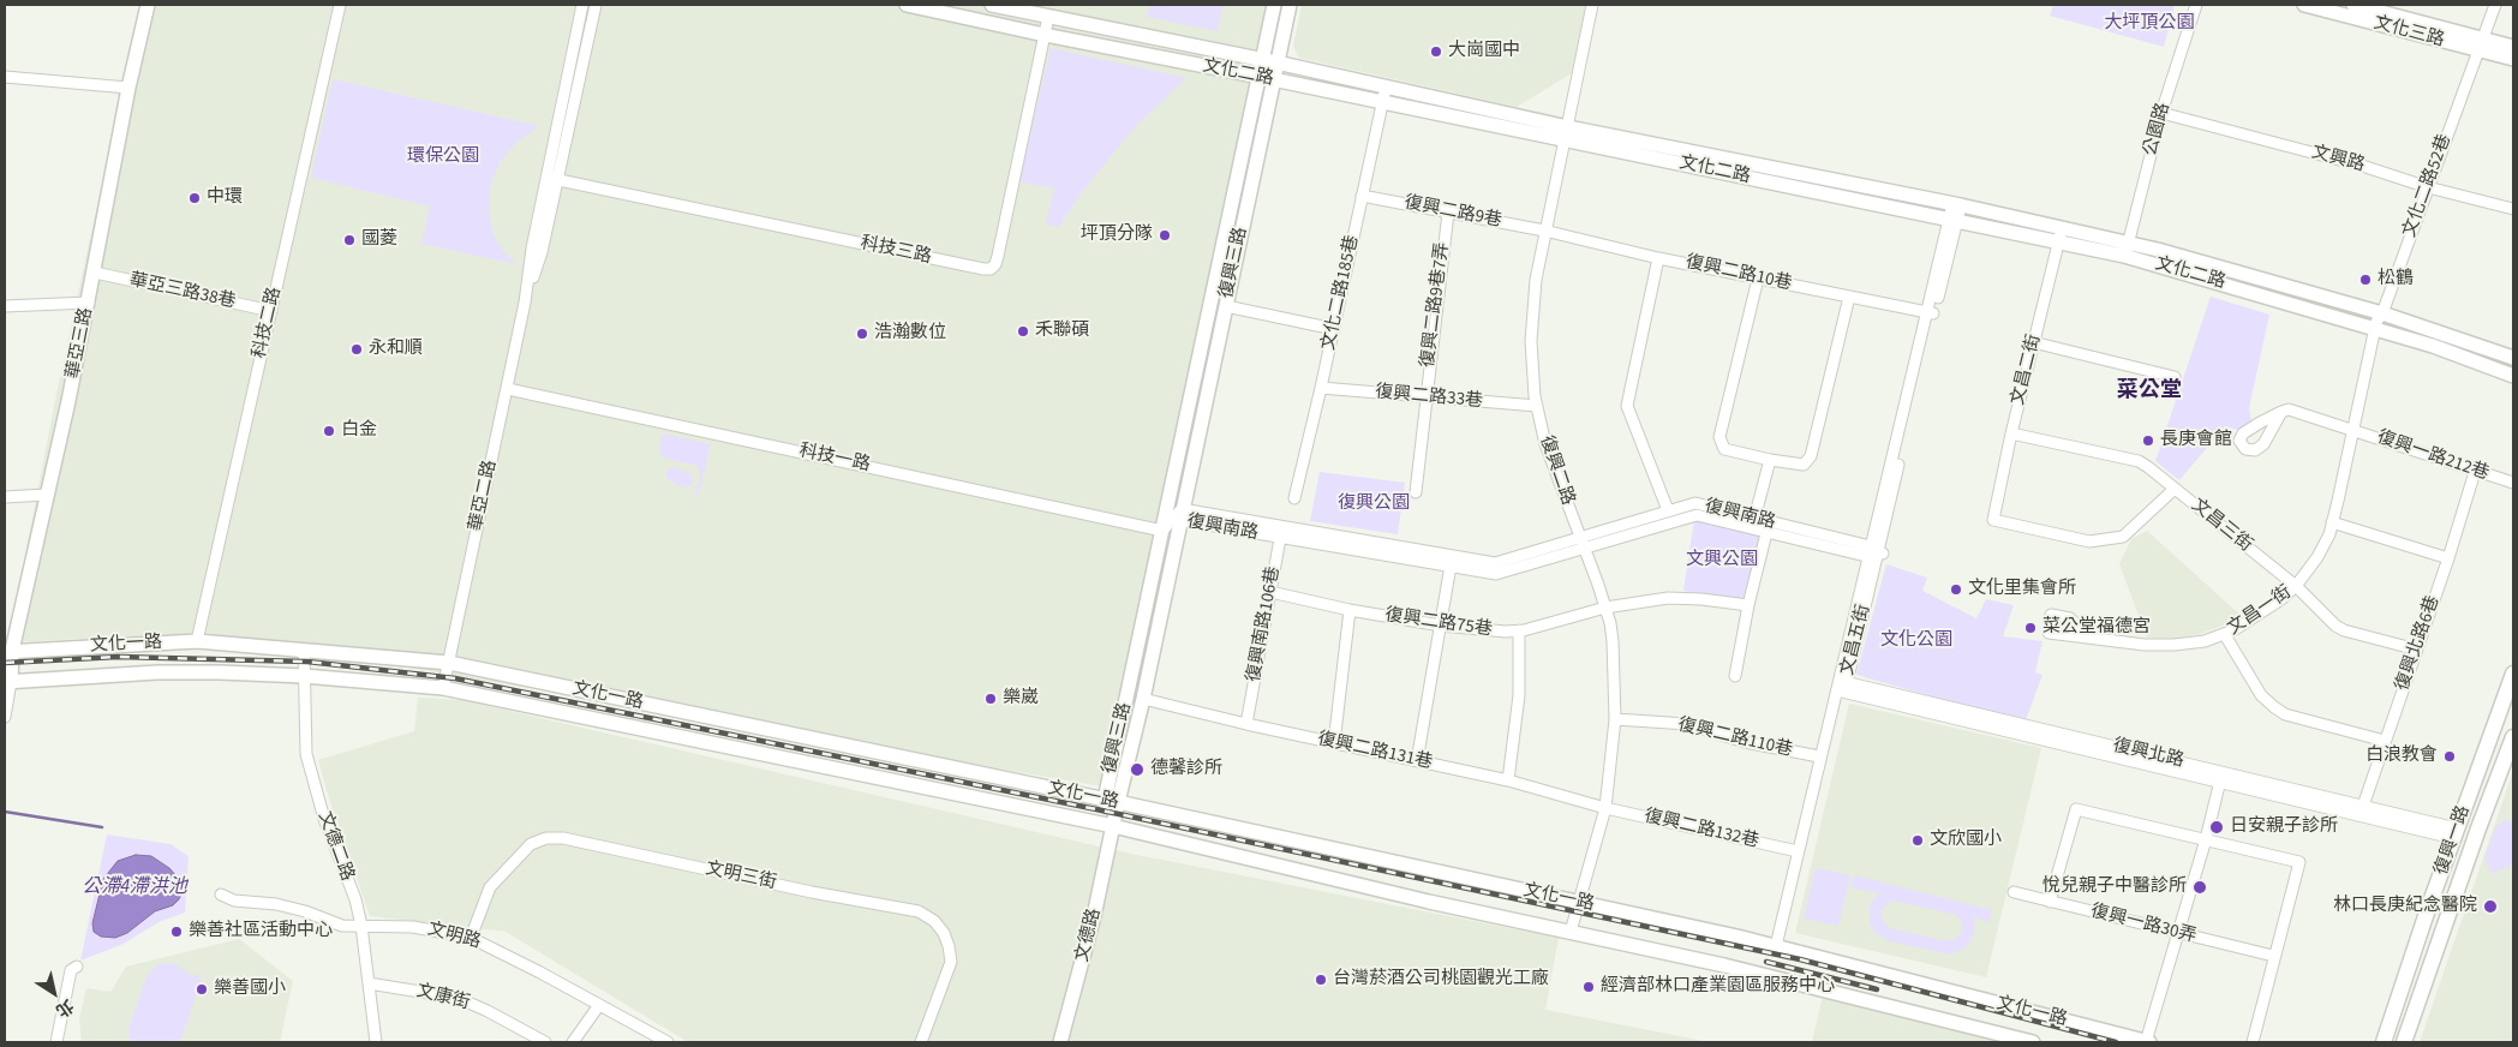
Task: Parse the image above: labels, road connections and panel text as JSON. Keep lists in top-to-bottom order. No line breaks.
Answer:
{"streets":{"main road":["復興一路"],"street":["文化三路","文化二路","公園路","文興路","文化二路52巷","復興二路9巷","科技三路","復興三路","復興二路10巷","華亞三路38巷","文化二路185巷","復興二路9巷7弄","科技二路","華亞三路","文昌二街","復興二路33巷","復興一路212巷","科技一路","復興二路","華亞二路","復興南路","文昌三街","文昌一街","復興二路75巷","復興南路106巷","文昌五街","復興北路6巷","文化一路","復興二路110巷","復興二路131巷","復興北路","復興二路132巷","文德二路","文明三街","復興一路30弄","文德路","文明路","文康街"]},"crossings":[["文化三路","文化二路52巷"],["文化二路","公園路"],["文化二路","文化二路52巷"],["文化二路","科技三路"],["文化二路","復興三路"],["文化二路","文化二路185巷"],["文化二路","文昌二街"],["文化二路","復興二路"],["文化二路","文昌一街"],["文化二路","文昌五街"],["公園路","文興路"],["文興路","文化二路52巷"],["文化二路52巷","文昌一街"],["復興二路9巷","復興二路10巷"],["復興二路9巷","文化二路185巷"],["復興二路9巷","復興二路9巷7弄"],["復興二路9巷","復興二路"],["科技三路","華亞二路"],["復興三路","科技一路"],["復興三路","復興南路"],["復興三路","文化一路"],["復興三路","復興二路131巷"],["復興三路","文德路"],["復興二路10巷","復興二路"],["復興二路10巷","文昌五街"],["華亞三路38巷","科技二路"],["華亞三路38巷","華亞三路"],["文化二路185巷","復興二路33巷"],["復興二路9巷7弄","復興二路33巷"],["科技二路","文化一路"],["華亞三路","文化一路"],["文昌二街","文昌三街"],["復興二路33巷","復興二路"],["復興一路212巷","文昌一街"],["復興一路212巷","復興北路6巷"],["科技一路","華亞二路"],["科技一路","復興南路"],["復興二路","復興南路"],["復興二路","復興二路75巷"],["復興二路","文化一路"],["復興二路","復興二路110巷"],["復興二路","復興二路131巷"],["復興二路","復興二路132巷"],["華亞二路","文化一路"],["復興南路","復興南路106巷"],["復興南路","文昌五街"],["文昌三街","文昌一街"],["文昌三街","復興北路6巷"],["復興二路75巷","復興南路106巷"],["復興南路106巷","復興二路131巷"],["文昌五街","文化一路"],["文昌五街","復興二路110巷"],["文昌五街","復興北路"],["文昌五街","復興二路132巷"],["復興北路6巷","復興北路"],["文化一路","文德二路"],["文化一路","文德路"],["復興二路131巷","復興二路132巷"],["復興北路","復興一路"],["文德二路","文明路"],["文德二路","文康街"],["文明三街","文明路"]],"districts":["菜公堂"],"water":["公滯4滯洪池"],"parks":["大坪頂公園","環保公園","復興公園","文興公園","文化公園"],"places":["大崗國中","中環","坪頂分隊","國菱","松鶴","禾聯碩","浩瀚數位","永和順","白金","長庚會館","文化里集會所","菜公堂福德宮","樂崴","白浪教會","德馨診所","日安親子診所","文欣國小","悅兒親子中醫診所","林口長庚紀念醫院","樂善社區活動中心","台灣菸酒公司桃園觀光工廠","經濟部林口產業園區服務中心","樂善國小"],"north":"bottom right"}
